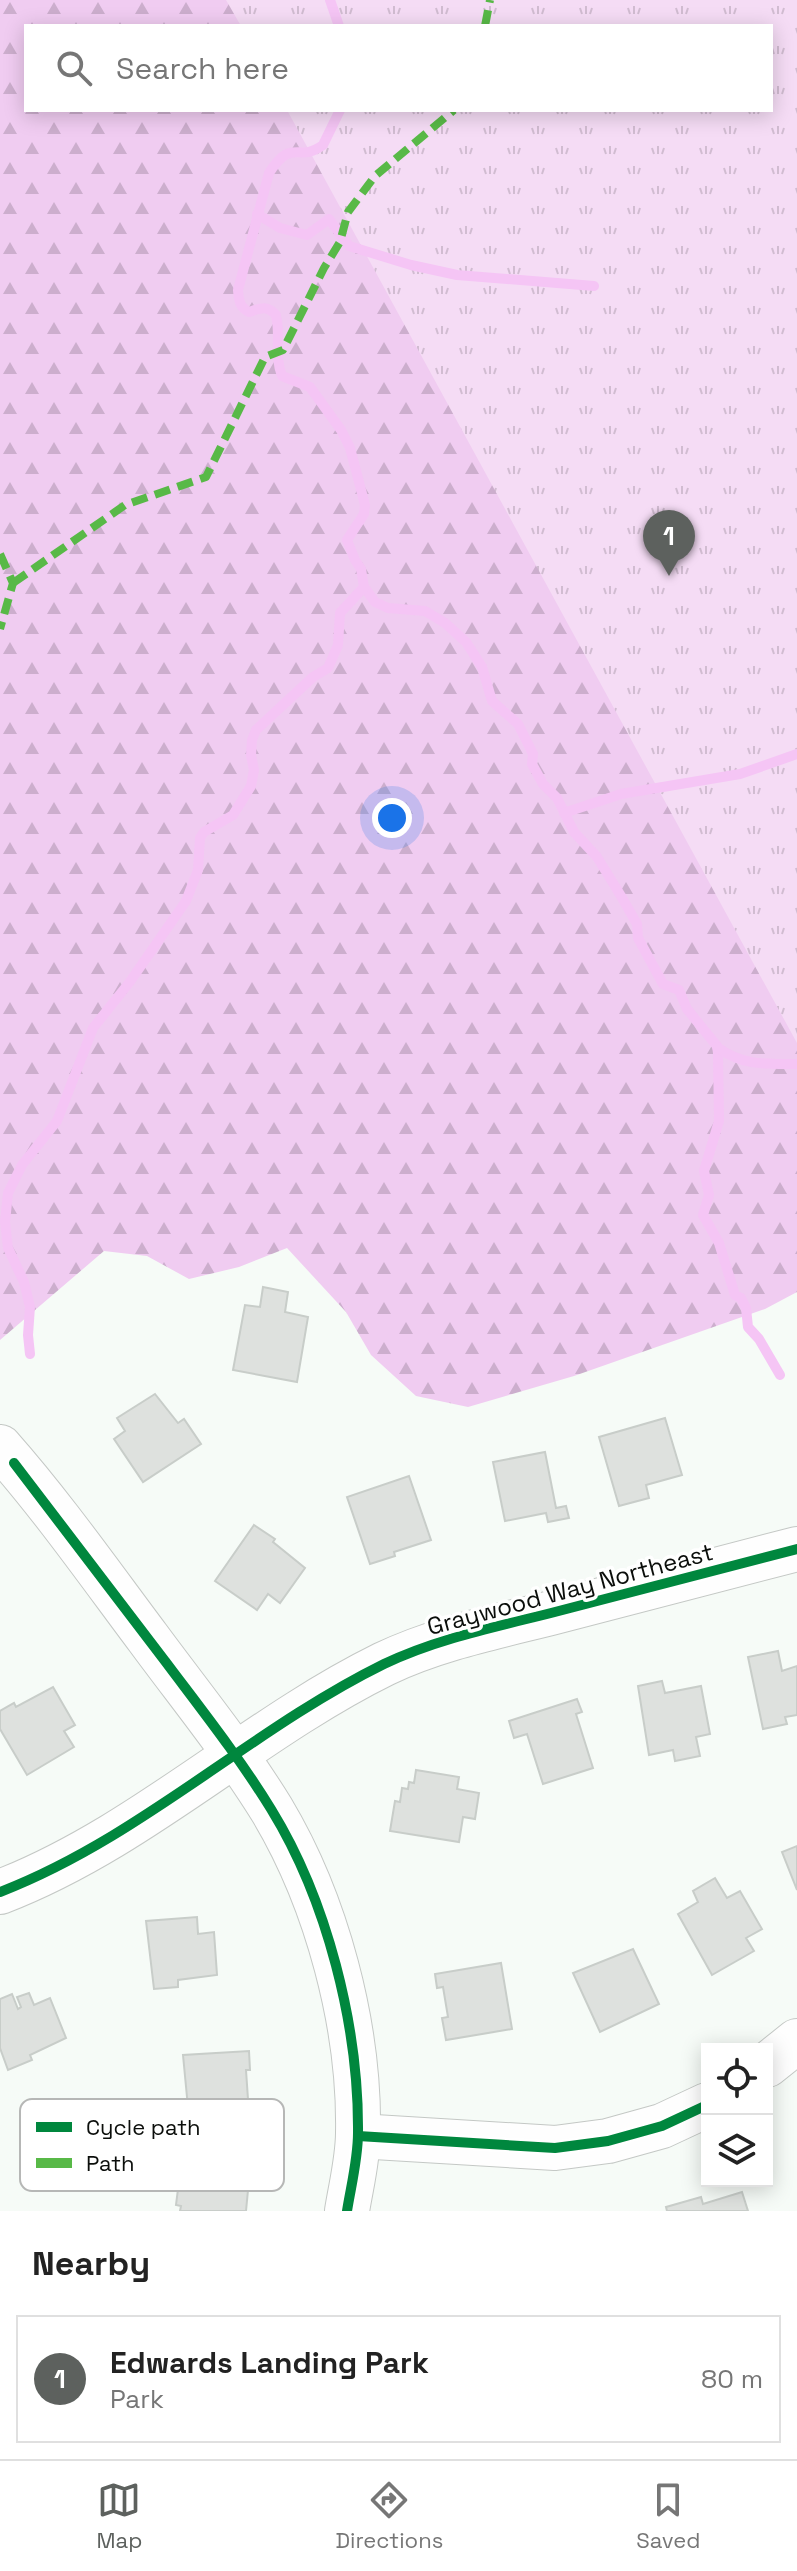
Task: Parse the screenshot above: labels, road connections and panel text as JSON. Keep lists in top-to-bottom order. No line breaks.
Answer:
{"streets":{"street":["Graywood Way Northeast"]},"legend":["Cycle path","Path"],"page":{"search":"Search here","pins":"1","heading":"Nearby","list":[{"mark":"1","name":"Edwards Landing Park","note":"Park","value":"80 m"}],"nav":["Map","Directions","Saved"]}}
